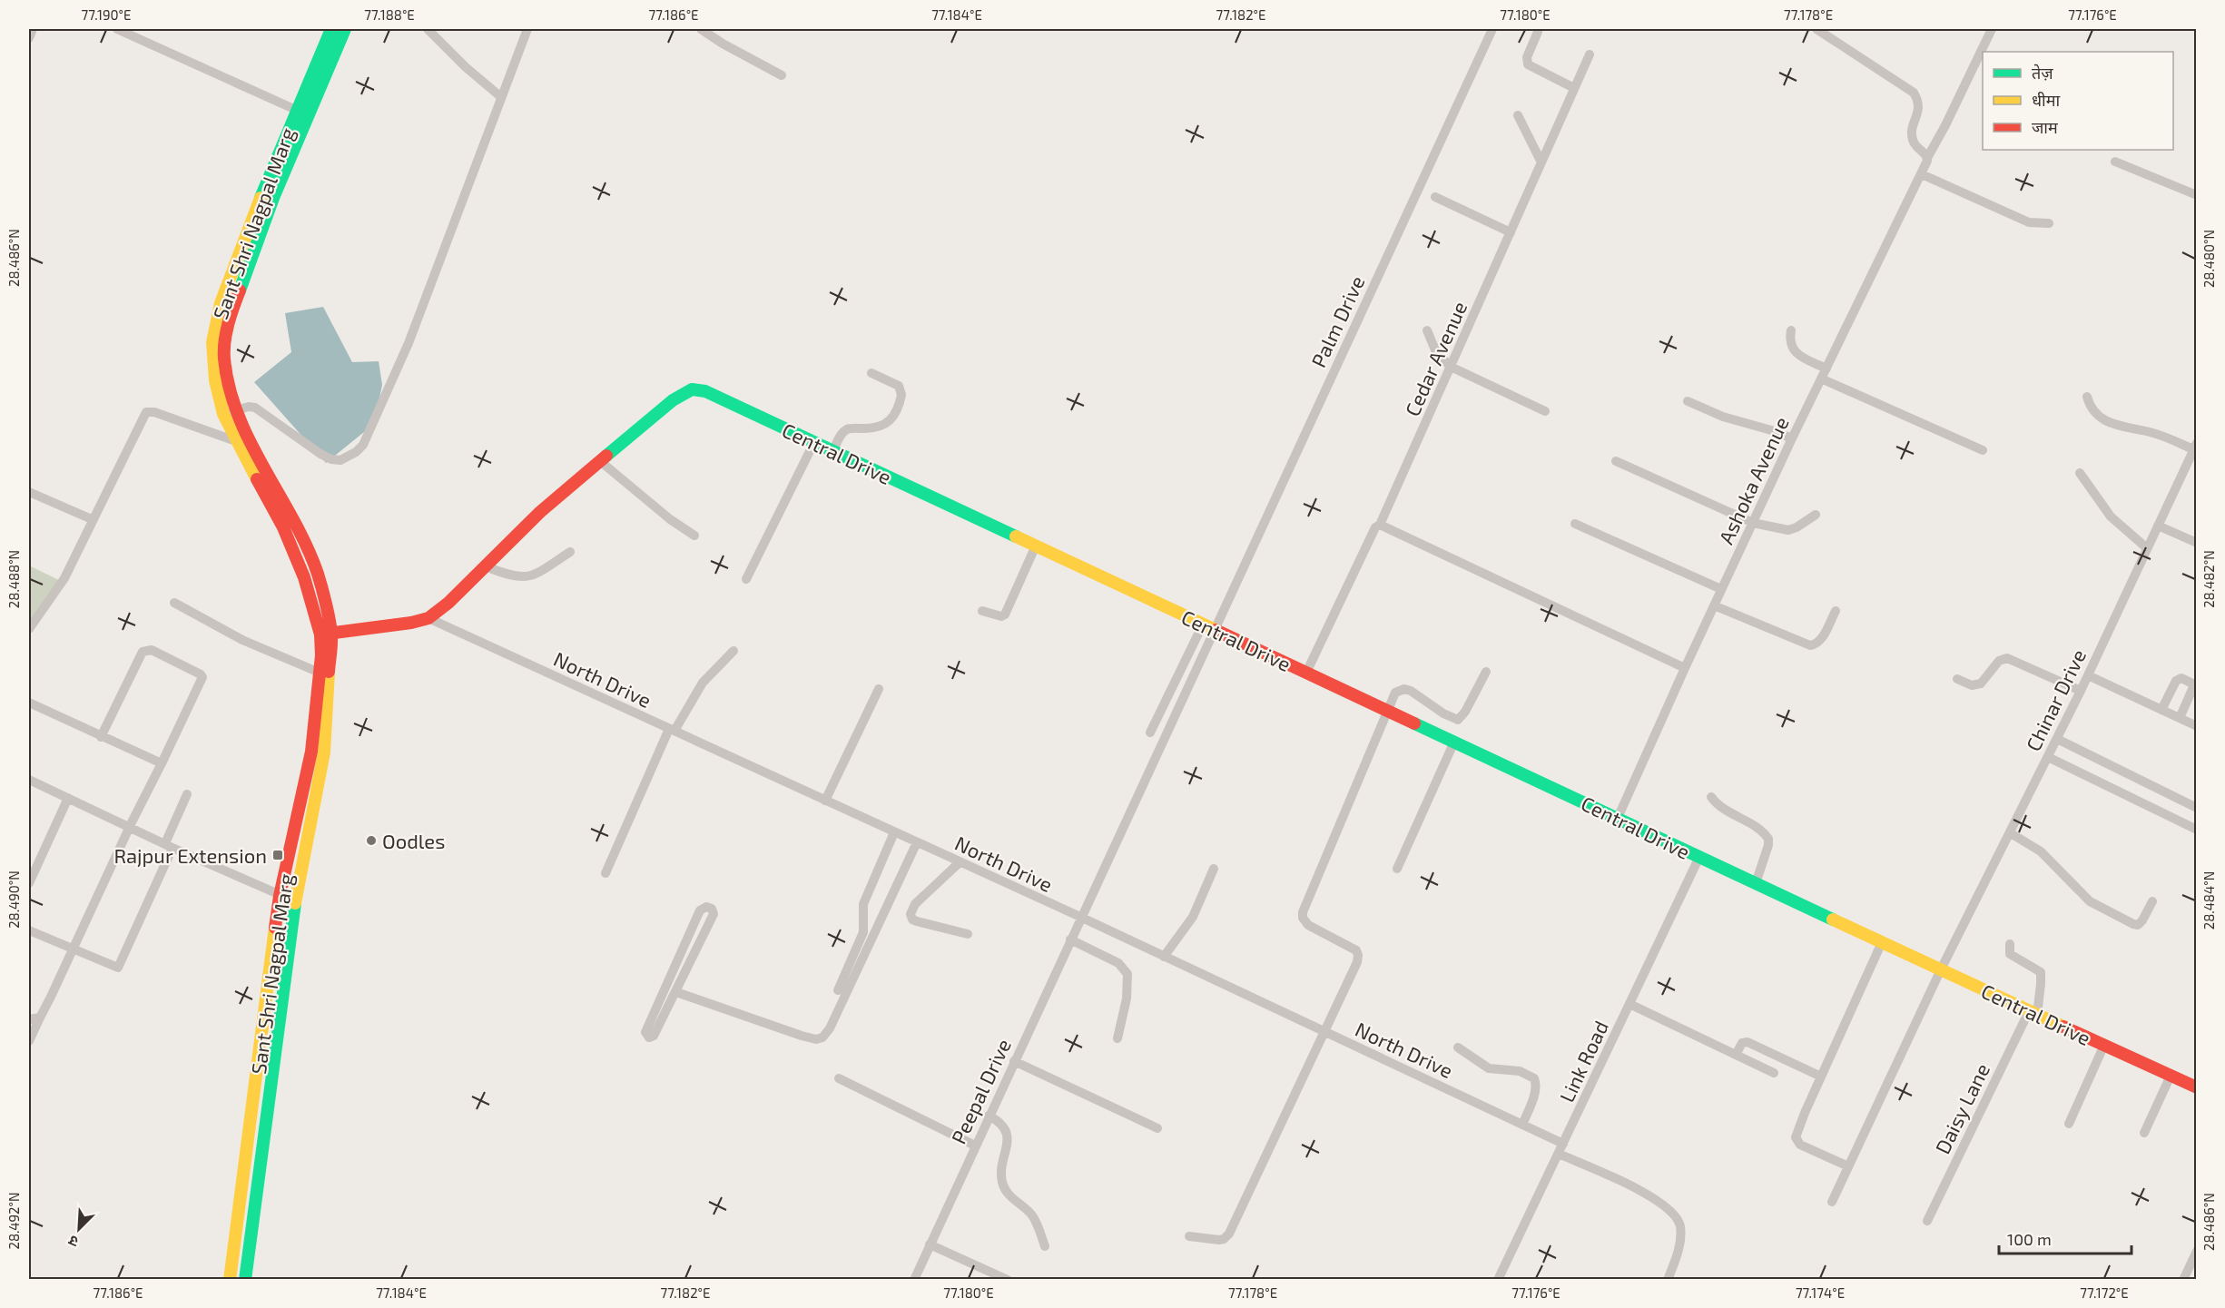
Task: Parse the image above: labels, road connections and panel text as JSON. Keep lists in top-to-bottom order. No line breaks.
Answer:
{"streets":{"main road":["Sant Shri Nagpal Marg","Central Drive"],"street":["Palm Drive","Cedar Avenue","Ashoka Avenue","North Drive","Chinar Drive","Link Road","Peepal Drive","Daisy Lane"]},"crossings":[["Sant Shri Nagpal Marg","Central Drive"],["Palm Drive","Central Drive"],["Palm Drive","Peepal Drive"],["Cedar Avenue","Central Drive"],["Central Drive","Ashoka Avenue"],["Central Drive","North Drive"],["Central Drive","Chinar Drive"],["Central Drive","Link Road"],["Central Drive","Peepal Drive"],["Central Drive","Daisy Lane"],["North Drive","Link Road"],["North Drive","Peepal Drive"]],"places":{"other":["Oodles"],"transit":["Rajpur Extension"]},"legend":["तेज़","धीमा","जाम"],"scale_bar":"100 m","north":"bottom left","coordinates":["77.190°E","77.188°E","77.186°E","77.184°E","77.182°E","77.180°E","77.178°E","77.176°E","28.486°N","28.480°N","28.488°N","28.482°N","28.490°N","28.484°N","28.492°N","77.174°E","77.172°E"]}
